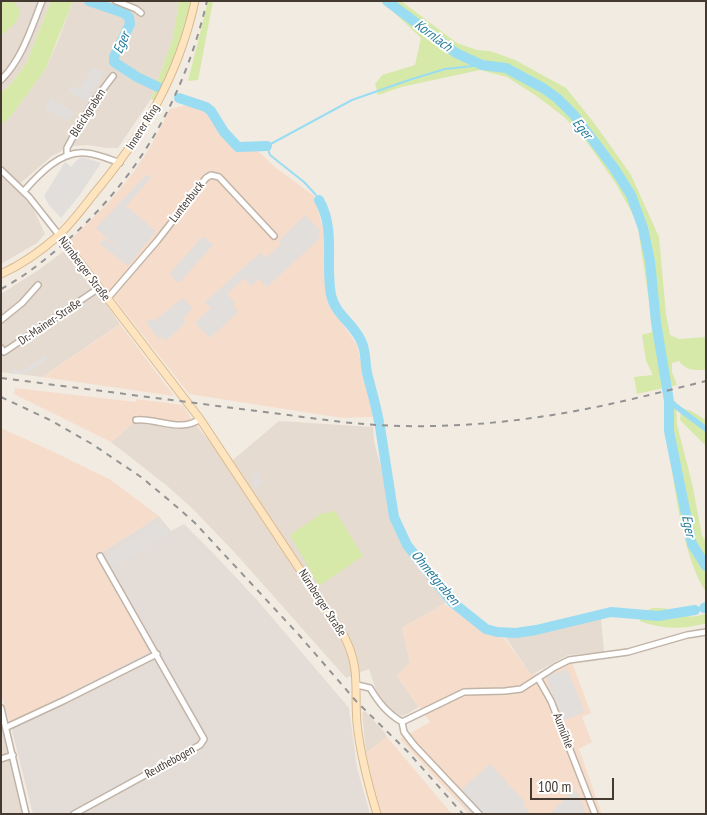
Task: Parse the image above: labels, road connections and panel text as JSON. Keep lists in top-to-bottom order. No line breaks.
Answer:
{"streets":{"main road":["Innerer Ring","Nürnberger Straße"],"street":["Bleichgraben","Luntenbuck","Dr.-Mainer-Straße","Aumühle","Reuthebogen"]},"crossings":[["Innerer Ring","Nürnberger Straße"],["Luntenbuck","Nürnberger Straße"],["Nürnberger Straße","Dr.-Mainer-Straße"]],"water":["Kornlach","Eger","Ohmetgraben"],"scale_bar":"100 m"}
